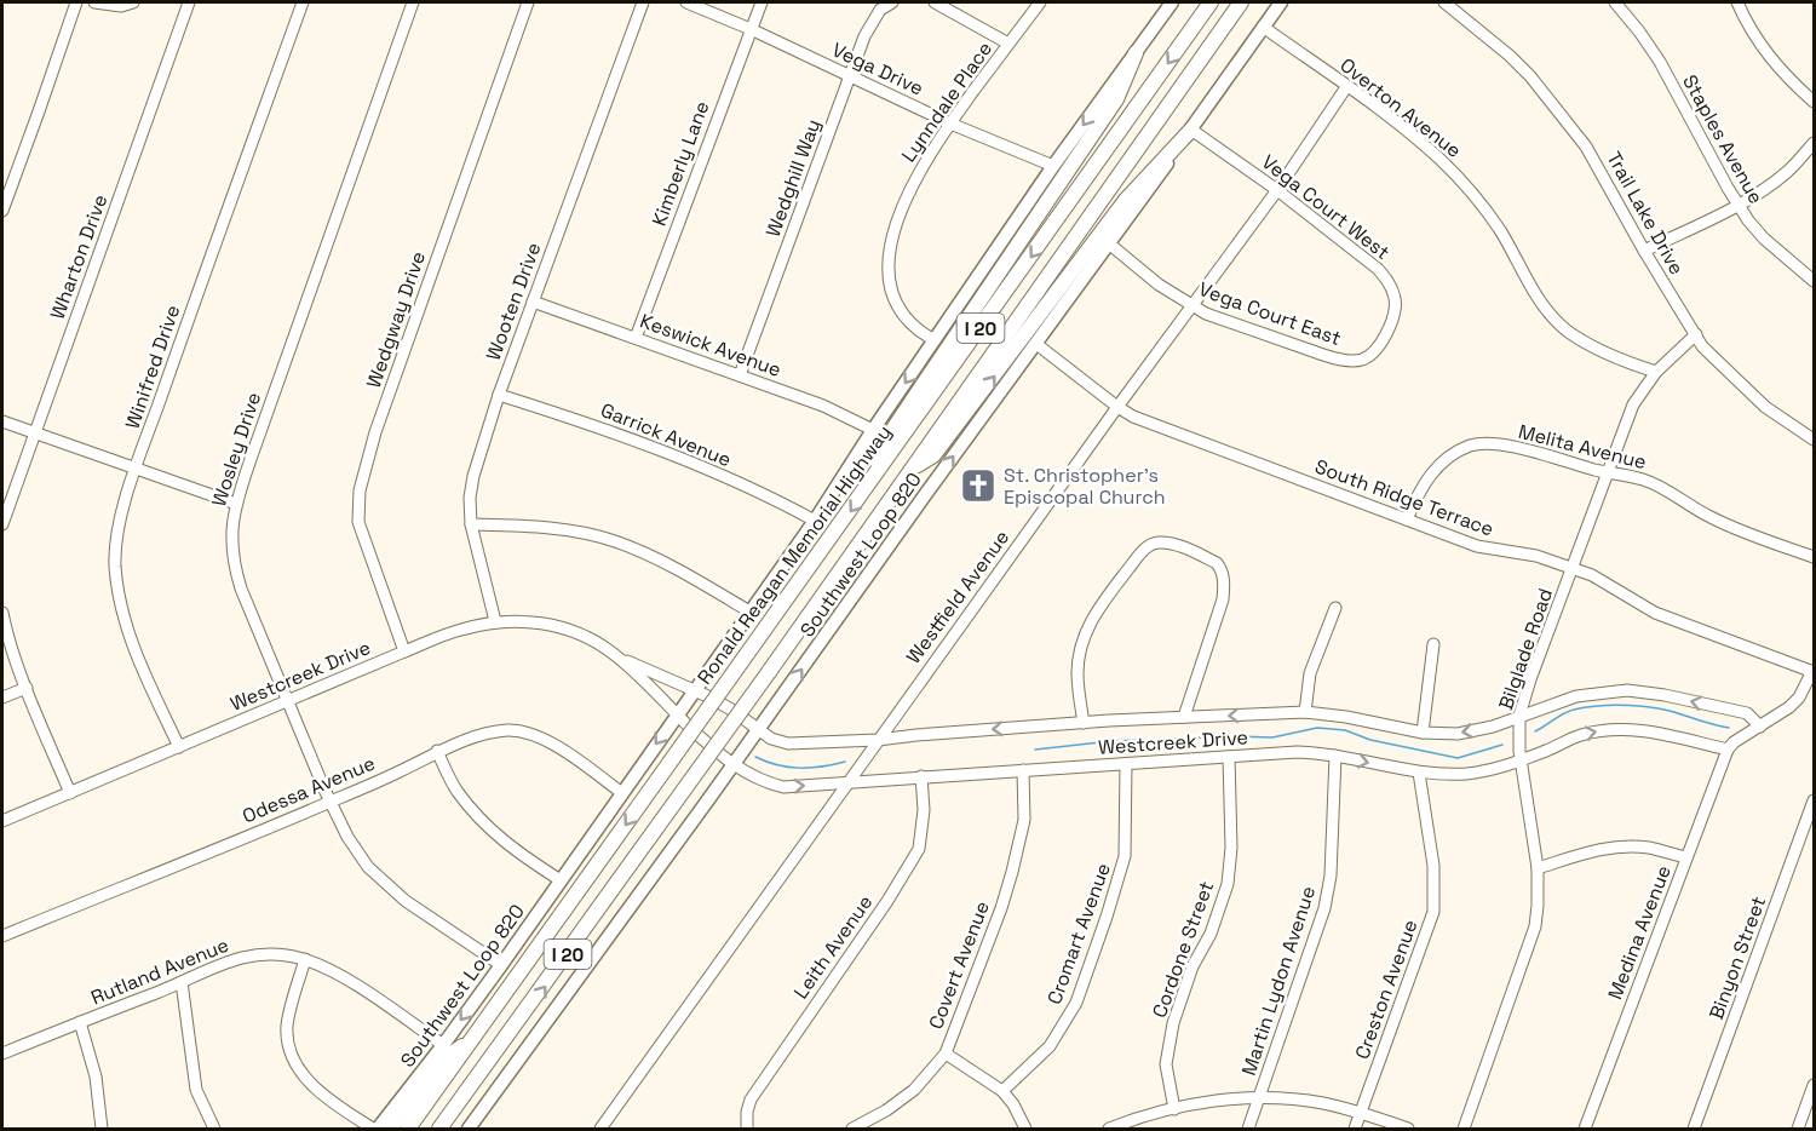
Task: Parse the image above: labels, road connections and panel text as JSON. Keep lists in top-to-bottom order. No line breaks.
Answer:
{"streets":{"highway":["I 20","Ronald Reagan Memorial Highway"],"main road":["Southwest Loop 820"],"street":["Vega Drive","Lynndale Place","Overton Avenue","Staples Avenue","Kimberly Lane","Wedghill Way","Vega Court West","Trail Lake Drive","Wharton Drive","Wooten Drive","Vega Court East","Wedgway Drive","Keswick Avenue","Winifred Drive","Garrick Avenue","Melita Avenue","Wosley Drive","South Ridge Terrace","Westfield Avenue","Bilglade Road","Westcreek Drive","Odessa Avenue","Medina Avenue","Cromart Avenue","Leith Avenue","Cordone Street","Binyon Street","Covert Avenue","Rutland Avenue","Martin Lydon Avenue","Creston Avenue"]},"crossings":[["Vega Drive","Lynndale Place"],["Vega Drive","Kimberly Lane"],["Vega Drive","Wedghill Way"],["Vega Drive","Southwest Loop 820"],["Lynndale Place","Southwest Loop 820"],["Overton Avenue","Southwest Loop 820"],["Overton Avenue","Westfield Avenue"],["Overton Avenue","Bilglade Road"],["Kimberly Lane","Keswick Avenue"],["Wedghill Way","Keswick Avenue"],["Vega Court West","Vega Court East"],["Vega Court West","Southwest Loop 820"],["Vega Court West","Westfield Avenue"],["Trail Lake Drive","Bilglade Road"],["Wooten Drive","Keswick Avenue"],["Wooten Drive","Garrick Avenue"],["Wooten Drive","Westcreek Drive"],["Vega Court East","Southwest Loop 820"],["Vega Court East","Westfield Avenue"],["Wedgway Drive","Westcreek Drive"],["Keswick Avenue","Southwest Loop 820"],["Winifred Drive","Westcreek Drive"],["Garrick Avenue","Southwest Loop 820"],["Melita Avenue","South Ridge Terrace"],["Melita Avenue","Bilglade Road"],["Wosley Drive","Southwest Loop 820"],["Wosley Drive","Westcreek Drive"],["Wosley Drive","Odessa Avenue"],["South Ridge Terrace","Southwest Loop 820"],["South Ridge Terrace","Westfield Avenue"],["South Ridge Terrace","Bilglade Road"],["Southwest Loop 820","Westcreek Drive"],["Southwest Loop 820","Odessa Avenue"],["Southwest Loop 820","Rutland Avenue"],["Westfield Avenue","Westcreek Drive"],["Bilglade Road","Westcreek Drive"],["Westcreek Drive","Medina Avenue"],["Westcreek Drive","Cromart Avenue"],["Westcreek Drive","Leith Avenue"],["Westcreek Drive","Cordone Street"],["Westcreek Drive","Covert Avenue"],["Westcreek Drive","Martin Lydon Avenue"],["Westcreek Drive","Creston Avenue"]],"places":{"church":["St. Christopher's Episcopal Church"]}}
